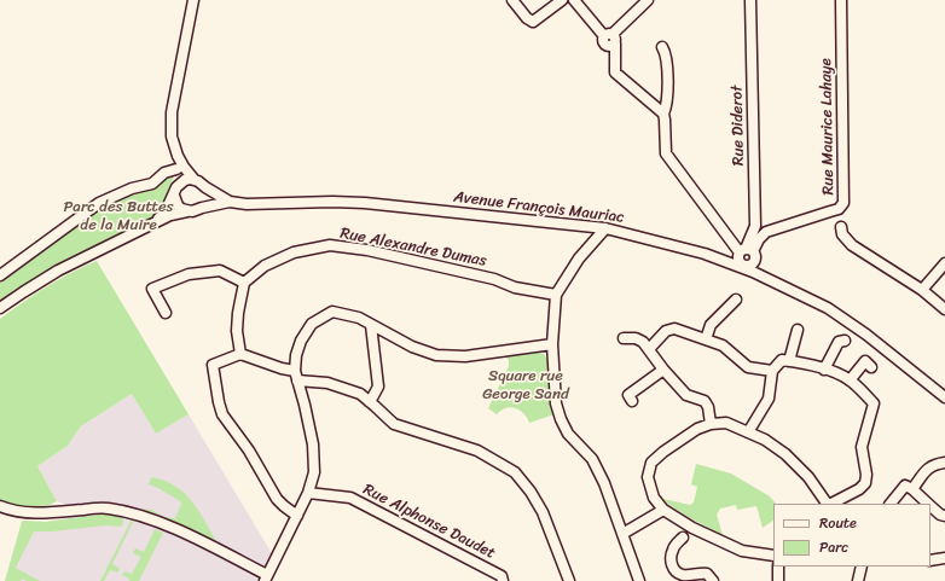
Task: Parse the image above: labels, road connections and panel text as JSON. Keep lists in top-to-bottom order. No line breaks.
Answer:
{"streets":{"street":["Rue Diderot","Rue Maurice Lahaye","Avenue François Mauriac","Rue Alexandre Dumas","Rue Alphonse Daudet"]},"crossings":[["Rue Diderot","Rue Maurice Lahaye"],["Rue Diderot","Avenue François Mauriac"],["Rue Maurice Lahaye","Avenue François Mauriac"]],"parks":["Parc des Buttes de la Muire","Square rue George Sand"],"legend":["Route","Parc"]}
